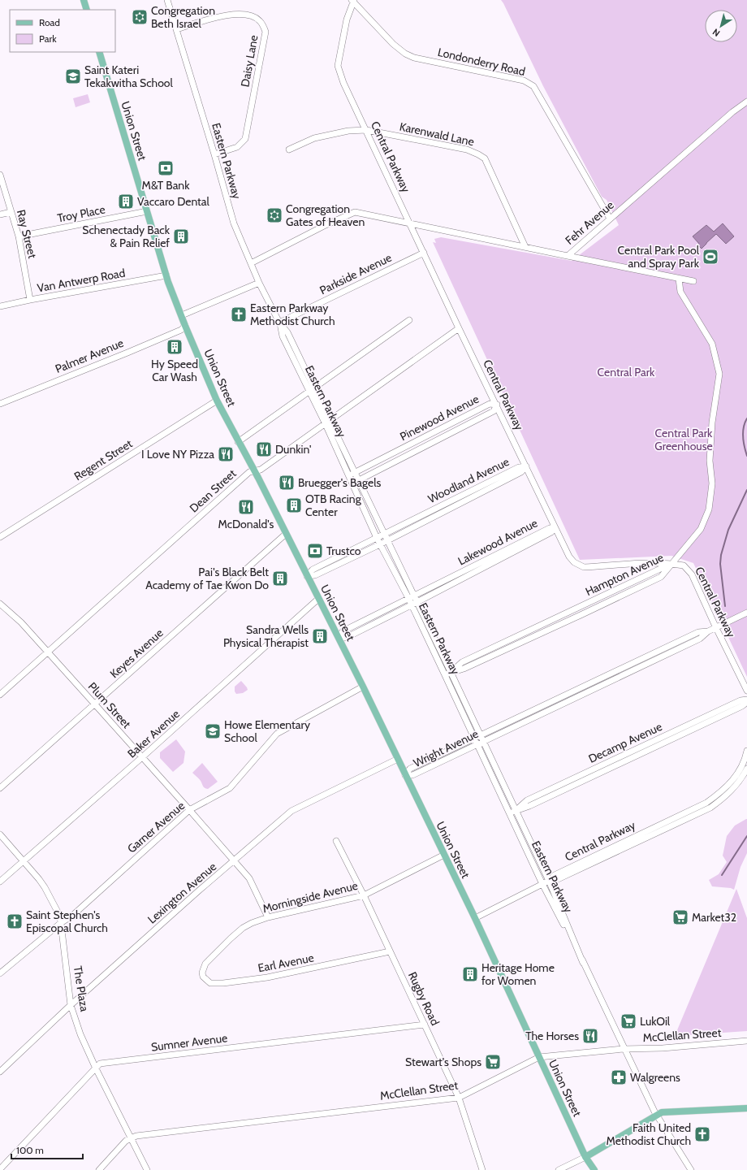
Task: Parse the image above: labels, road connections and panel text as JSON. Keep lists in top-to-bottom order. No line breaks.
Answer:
{"streets":{"main road":["Union Street"],"street":["Daisy Lane","Londonderry Road","Karenwald Lane","Central Parkway","Eastern Parkway","Troy Place","Fehr Avenue","Ray Street","Parkside Avenue","Van Antwerp Road","Palmer Avenue","Pinewood Avenue","Regent Street","Woodland Avenue","Dean Street","Lakewood Avenue","Hampton Avenue","Keyes Avenue","Plum Street","Baker Avenue","Decamp Avenue","Wright Avenue","Garner Avenue","Lexington Avenue","Morningside Avenue","Earl Avenue","The Plaza","Rugby Road","McClellan Street","Sumner Avenue"]},"crossings":[["Daisy Lane","Eastern Parkway"],["Londonderry Road","Central Parkway"],["Londonderry Road","Fehr Avenue"],["Union Street","Central Parkway"],["Union Street","Troy Place"],["Union Street","Van Antwerp Road"],["Union Street","Palmer Avenue"],["Union Street","Regent Street"],["Union Street","Woodland Avenue"],["Union Street","Dean Street"],["Union Street","Lakewood Avenue"],["Union Street","Keyes Avenue"],["Union Street","Baker Avenue"],["Union Street","Wright Avenue"],["Union Street","Garner Avenue"],["Union Street","Lexington Avenue"],["Union Street","Morningside Avenue"],["Union Street","McClellan Street"],["Karenwald Lane","Central Parkway"],["Karenwald Lane","Fehr Avenue"],["Central Parkway","Eastern Parkway"],["Central Parkway","Fehr Avenue"],["Central Parkway","Parkside Avenue"],["Central Parkway","Pinewood Avenue"],["Central Parkway","Woodland Avenue"],["Central Parkway","Dean Street"],["Central Parkway","Lakewood Avenue"],["Central Parkway","Hampton Avenue"],["Central Parkway","Wright Avenue"],["Eastern Parkway","Fehr Avenue"],["Eastern Parkway","Parkside Avenue"],["Eastern Parkway","Pinewood Avenue"],["Eastern Parkway","Woodland Avenue"],["Eastern Parkway","Dean Street"],["Eastern Parkway","Lakewood Avenue"],["Eastern Parkway","Hampton Avenue"],["Eastern Parkway","Decamp Avenue"],["Eastern Parkway","Wright Avenue"],["Eastern Parkway","McClellan Street"],["Troy Place","Ray Street"],["Ray Street","Van Antwerp Road"],["Dean Street","Plum Street"],["Keyes Avenue","Plum Street"],["Plum Street","Baker Avenue"],["Plum Street","Garner Avenue"],["Plum Street","Lexington Avenue"],["Plum Street","Morningside Avenue"],["Baker Avenue","The Plaza"],["Garner Avenue","The Plaza"],["Lexington Avenue","The Plaza"],["Morningside Avenue","Earl Avenue"],["Morningside Avenue","Rugby Road"],["Earl Avenue","Rugby Road"],["The Plaza","McClellan Street"],["The Plaza","Sumner Avenue"],["Rugby Road","McClellan Street"],["Rugby Road","Sumner Avenue"]],"parks":["Central Park","Central Park Greenhouse"],"places":{"synagogue":["Congregation Beth Israel","Congregation Gates of Heaven"],"school or university":["Saint Kateri Tekakwitha School","Howe Elementary School"],"bank":["M&T Bank","Trustco"],"building":["Vaccaro Dental","Schenectady Back & Pain Relief","Hy Speed Car Wash","OTB Racing Center","Pai's Black Belt Academy of Tae Kwon Do","Sandra Wells Physical Therapist","Heritage Home for Women"],"sports":["Central Park Pool and Spray Park"],"church":["Eastern Parkway Methodist Church","Saint Stephen's Episcopal Church","Faith United Methodist Church"],"restaurant":["Dunkin'","I Love NY Pizza","Bruegger's Bagels","McDonald's","The Horses"],"supermarket":["Market32","LukOil","Stewart's Shops"],"pharmacy":["Walgreens"]},"legend":["Road","Park"],"scale_bar":"100 m","north":"bottom left"}
